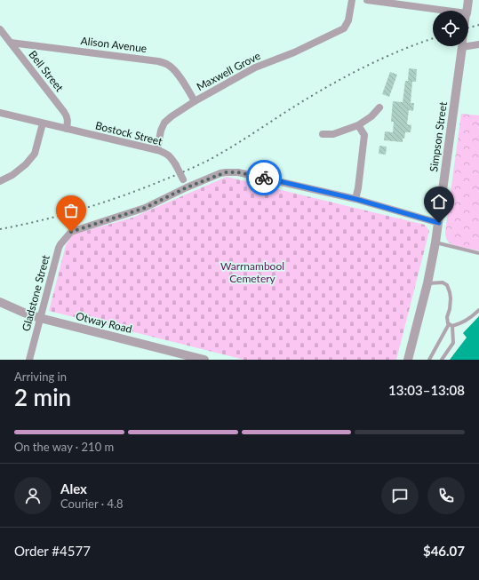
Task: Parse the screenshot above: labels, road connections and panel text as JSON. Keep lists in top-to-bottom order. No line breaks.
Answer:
{"streets":{"street":["Alison Avenue","Bell Street","Maxwell Grove","Bostock Street","Simpson Street","Gladstone Street","Otway Road"]},"crossings":[["Alison Avenue","Bell Street"],["Alison Avenue","Maxwell Grove"],["Bell Street","Bostock Street"],["Maxwell Grove","Bostock Street"],["Bostock Street","Gladstone Street"],["Gladstone Street","Otway Road"]],"parks":["Warrnambool Cemetery"],"page":{"heading":["2 min","Arriving in","13:03–13:08"],"panel":["Alex","Courier · 4.8","Order #4577","$46.07"],"bar":"On the way · 210 m"}}
